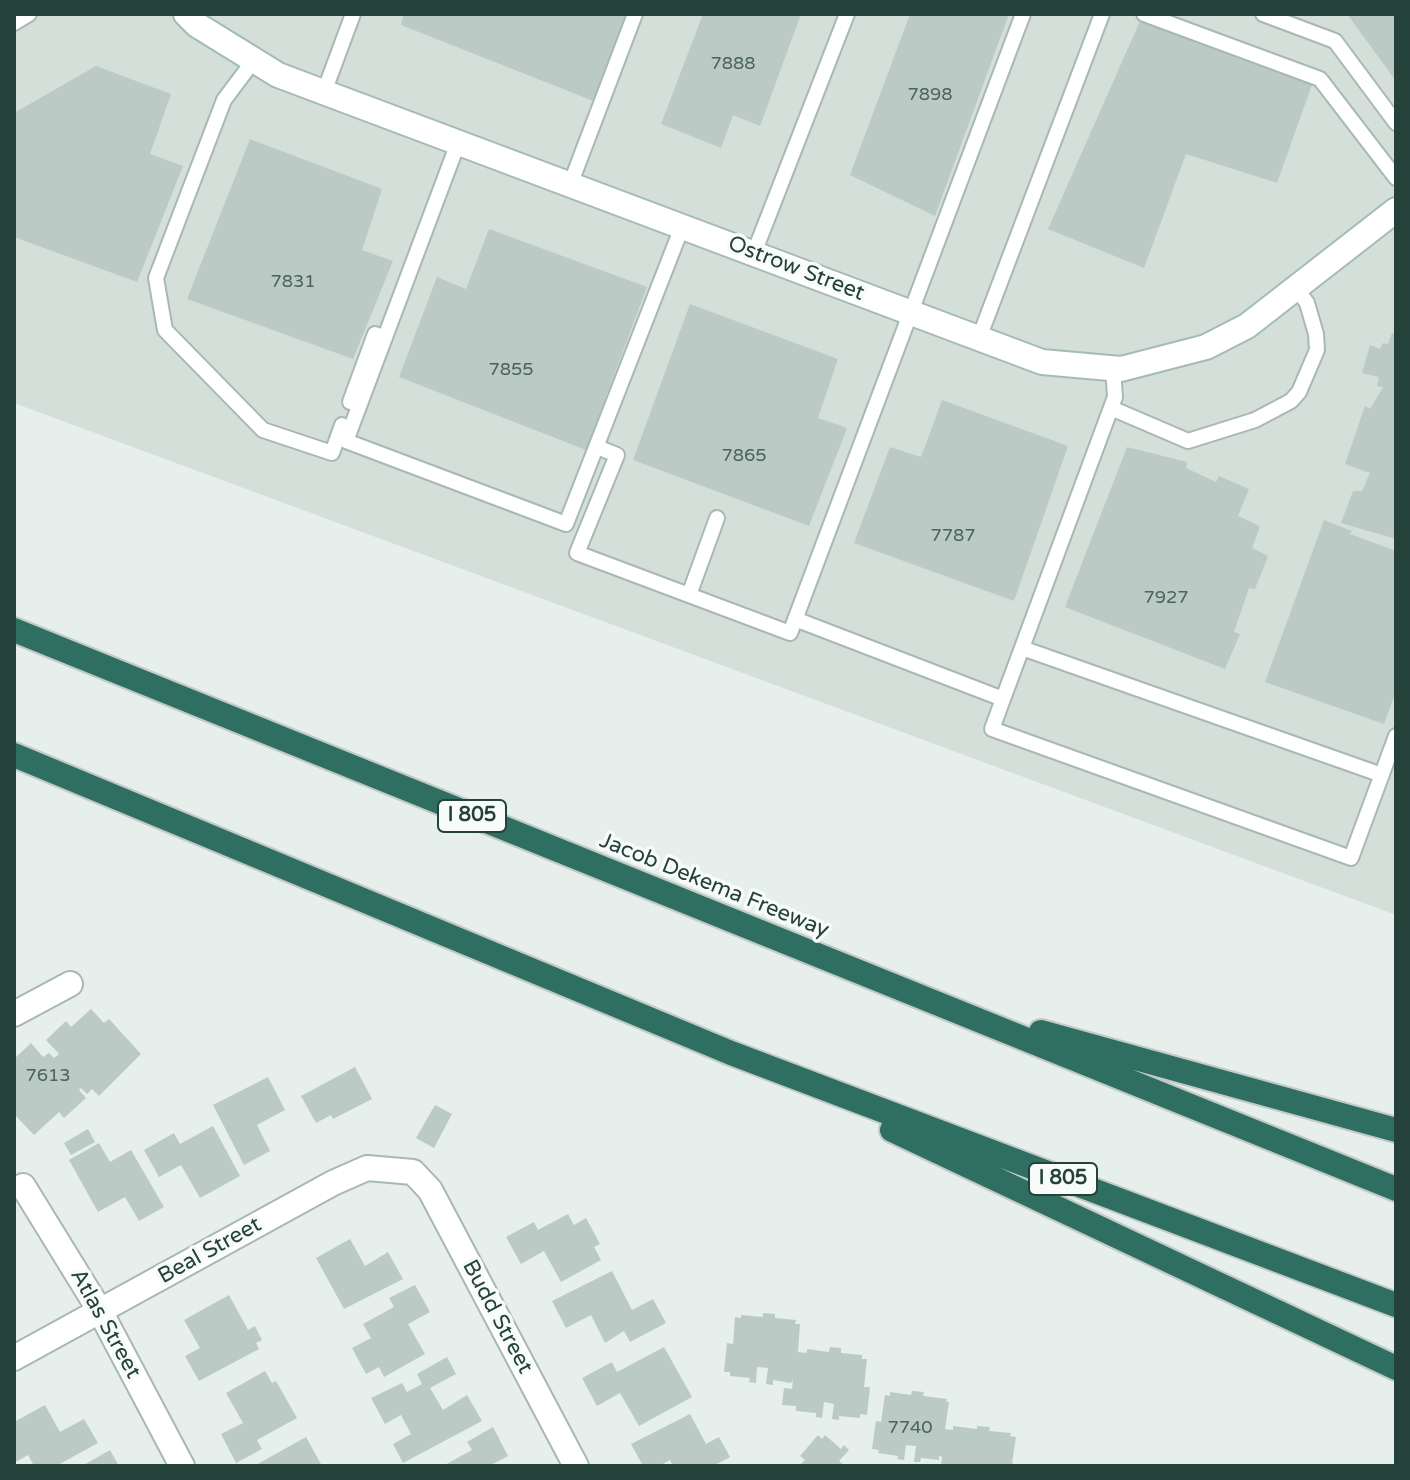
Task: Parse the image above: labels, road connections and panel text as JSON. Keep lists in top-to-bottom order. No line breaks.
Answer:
{"streets":{"highway":["I 805","Jacob Dekema Freeway"],"street":["Ostrow Street","Beal Street","Budd Street","Atlas Street"]},"crossings":[["Beal Street","Budd Street"],["Beal Street","Atlas Street"]],"house_numbers":["7888","7898","7831","7855","7865","7787","7927","7613","7740"]}
